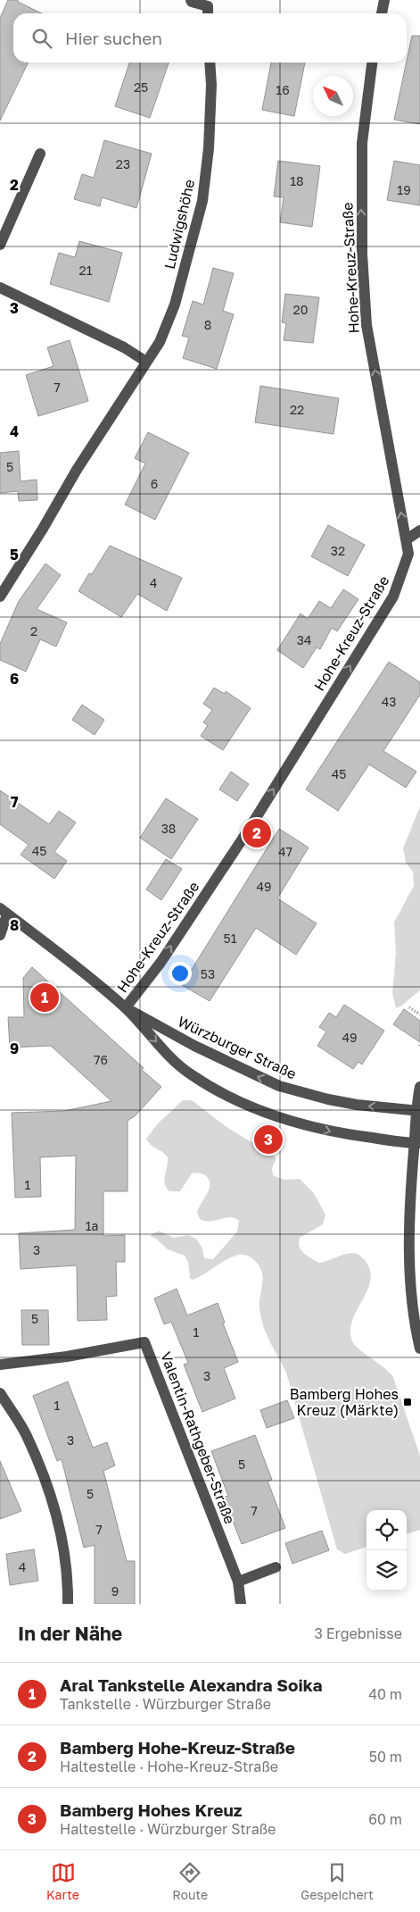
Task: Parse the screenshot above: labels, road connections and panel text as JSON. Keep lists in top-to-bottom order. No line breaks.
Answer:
{"streets":{"street":["Ludwigshöhe","Hohe-Kreuz-Straße","Würzburger Straße","Valentin-Rathgeber-Straße"]},"crossings":[["Hohe-Kreuz-Straße","Würzburger Straße"]],"one_way":["Hohe-Kreuz-Straße"],"places":{"transit":["Bamberg Hohes Kreuz (Märkte)"]},"house_numbers":["25","16","23","18","19","21","20","8","7","22","5","6","32","4","2","34","43","45","38","45","47","49","51","53","49","76","1","1a","3","5","1","3","1","3","5","5","7","7","4","9"],"north":"top left","page":{"search":"Hier suchen","pins":["2","1","3"],"heading":["In der Nähe","3 Ergebnisse"],"list":[{"mark":"1","name":"Aral Tankstelle Alexandra Soika","note":"Tankstelle · Würzburger Straße","value":"40 m"},{"mark":"2","name":"Bamberg Hohe-Kreuz-Straße","note":"Haltestelle · Hohe-Kreuz-Straße","value":"50 m"},{"mark":"3","name":"Bamberg Hohes Kreuz","note":"Haltestelle · Würzburger Straße","value":"60 m"}],"nav":["Karte","Route","Gespeichert"]},"grid":{"rows":["2","3","4","5","6","7","8","9"]}}
